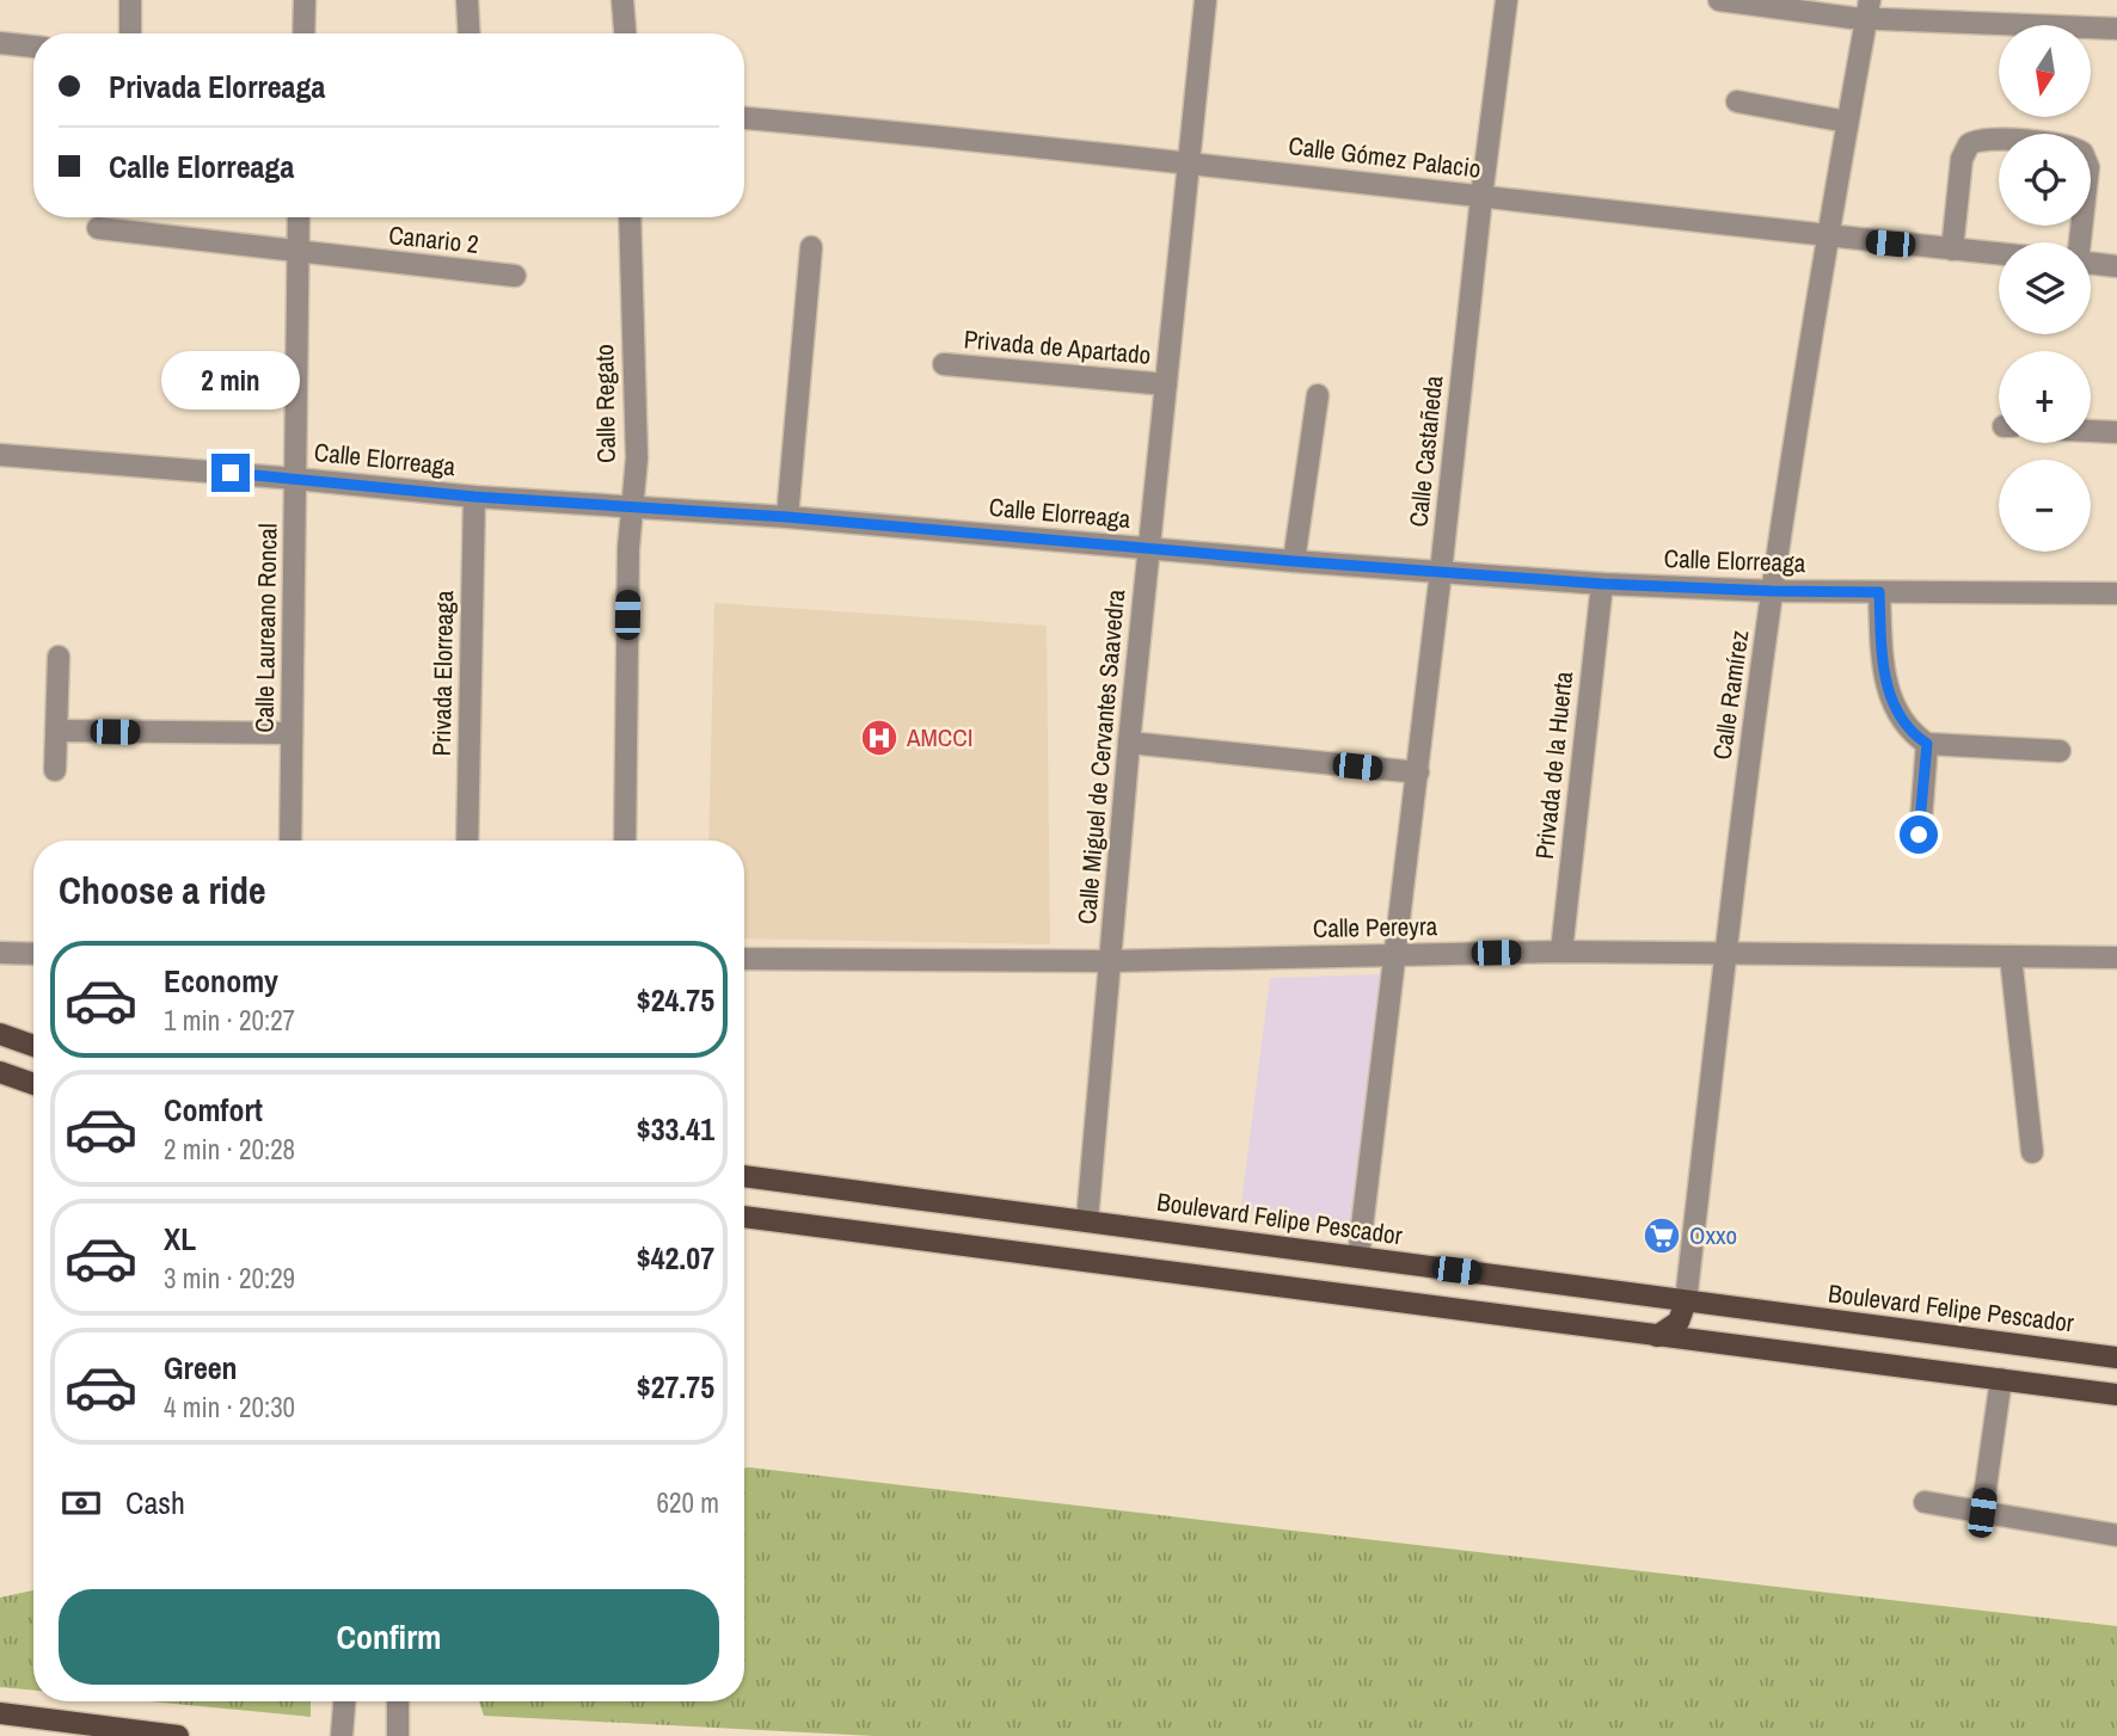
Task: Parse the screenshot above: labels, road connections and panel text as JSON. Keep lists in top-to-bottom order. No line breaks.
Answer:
{"streets":{"main road":["Boulevard Felipe Pescador"],"street":["Calle Gómez Palacio","Canario 2","Privada de Apartado","Calle Regato","Calle Castañeda","Calle Elorreaga","Calle Laureano Roncal","Privada Elorreaga","Calle Ramírez","Calle Miguel de Cervantes Saavedra","Privada de la Huerta","Calle Pereyra"]},"crossings":[["Calle Gómez Palacio","Calle Castañeda"],["Calle Gómez Palacio","Calle Ramírez"],["Calle Gómez Palacio","Calle Miguel de Cervantes Saavedra"],["Canario 2","Calle Laureano Roncal"],["Privada de Apartado","Calle Miguel de Cervantes Saavedra"],["Calle Regato","Calle Elorreaga"],["Calle Castañeda","Calle Elorreaga"],["Calle Castañeda","Calle Pereyra"],["Calle Castañeda","Boulevard Felipe Pescador"],["Calle Elorreaga","Calle Laureano Roncal"],["Calle Elorreaga","Privada Elorreaga"],["Calle Elorreaga","Calle Ramírez"],["Calle Elorreaga","Calle Miguel de Cervantes Saavedra"],["Calle Elorreaga","Privada de la Huerta"],["Calle Ramírez","Calle Pereyra"],["Calle Ramírez","Boulevard Felipe Pescador"],["Calle Miguel de Cervantes Saavedra","Calle Pereyra"],["Calle Miguel de Cervantes Saavedra","Boulevard Felipe Pescador"],["Privada de la Huerta","Calle Pereyra"]],"places":{"hospital":["AMCCI"],"supermarket":["Oxxo"]},"north":"bottom","page":{"map_buttons":["+","−"],"banner":["Privada Elorreaga","Calle Elorreaga"],"bubble":"2 min","heading":"Choose a ride","list":[{"name":"Economy","note":"1 min · 20:27","value":"$24.75"},{"name":"Comfort","note":"2 min · 20:28","value":"$33.41"},{"name":"XL","note":"3 min · 20:29","value":"$42.07"},{"name":"Green","note":"4 min · 20:30","value":"$27.75"}],"pay":["Cash","620 m"],"buttons":"Confirm"}}
